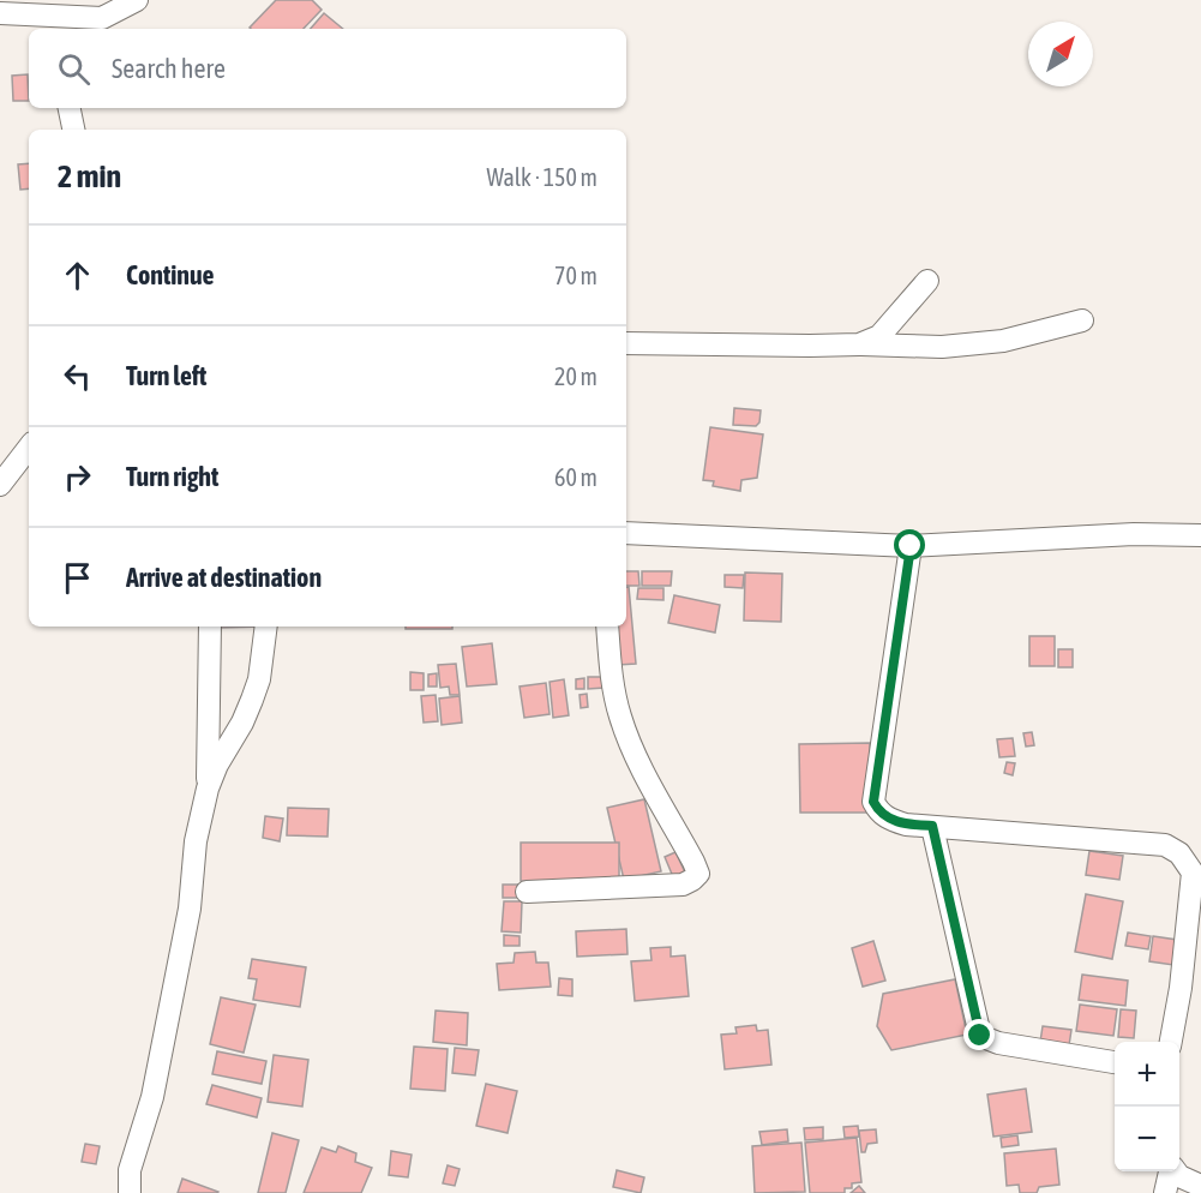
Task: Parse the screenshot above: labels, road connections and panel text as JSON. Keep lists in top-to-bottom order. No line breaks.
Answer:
{"north":"top right","page":{"search":"Search here","heading":["2 min","Walk · 150 m"],"list":[["Continue","70 m"],["Turn left","20 m"],["Turn right","60 m"],"Arrive at destination"],"map_buttons":["+","−"]}}
